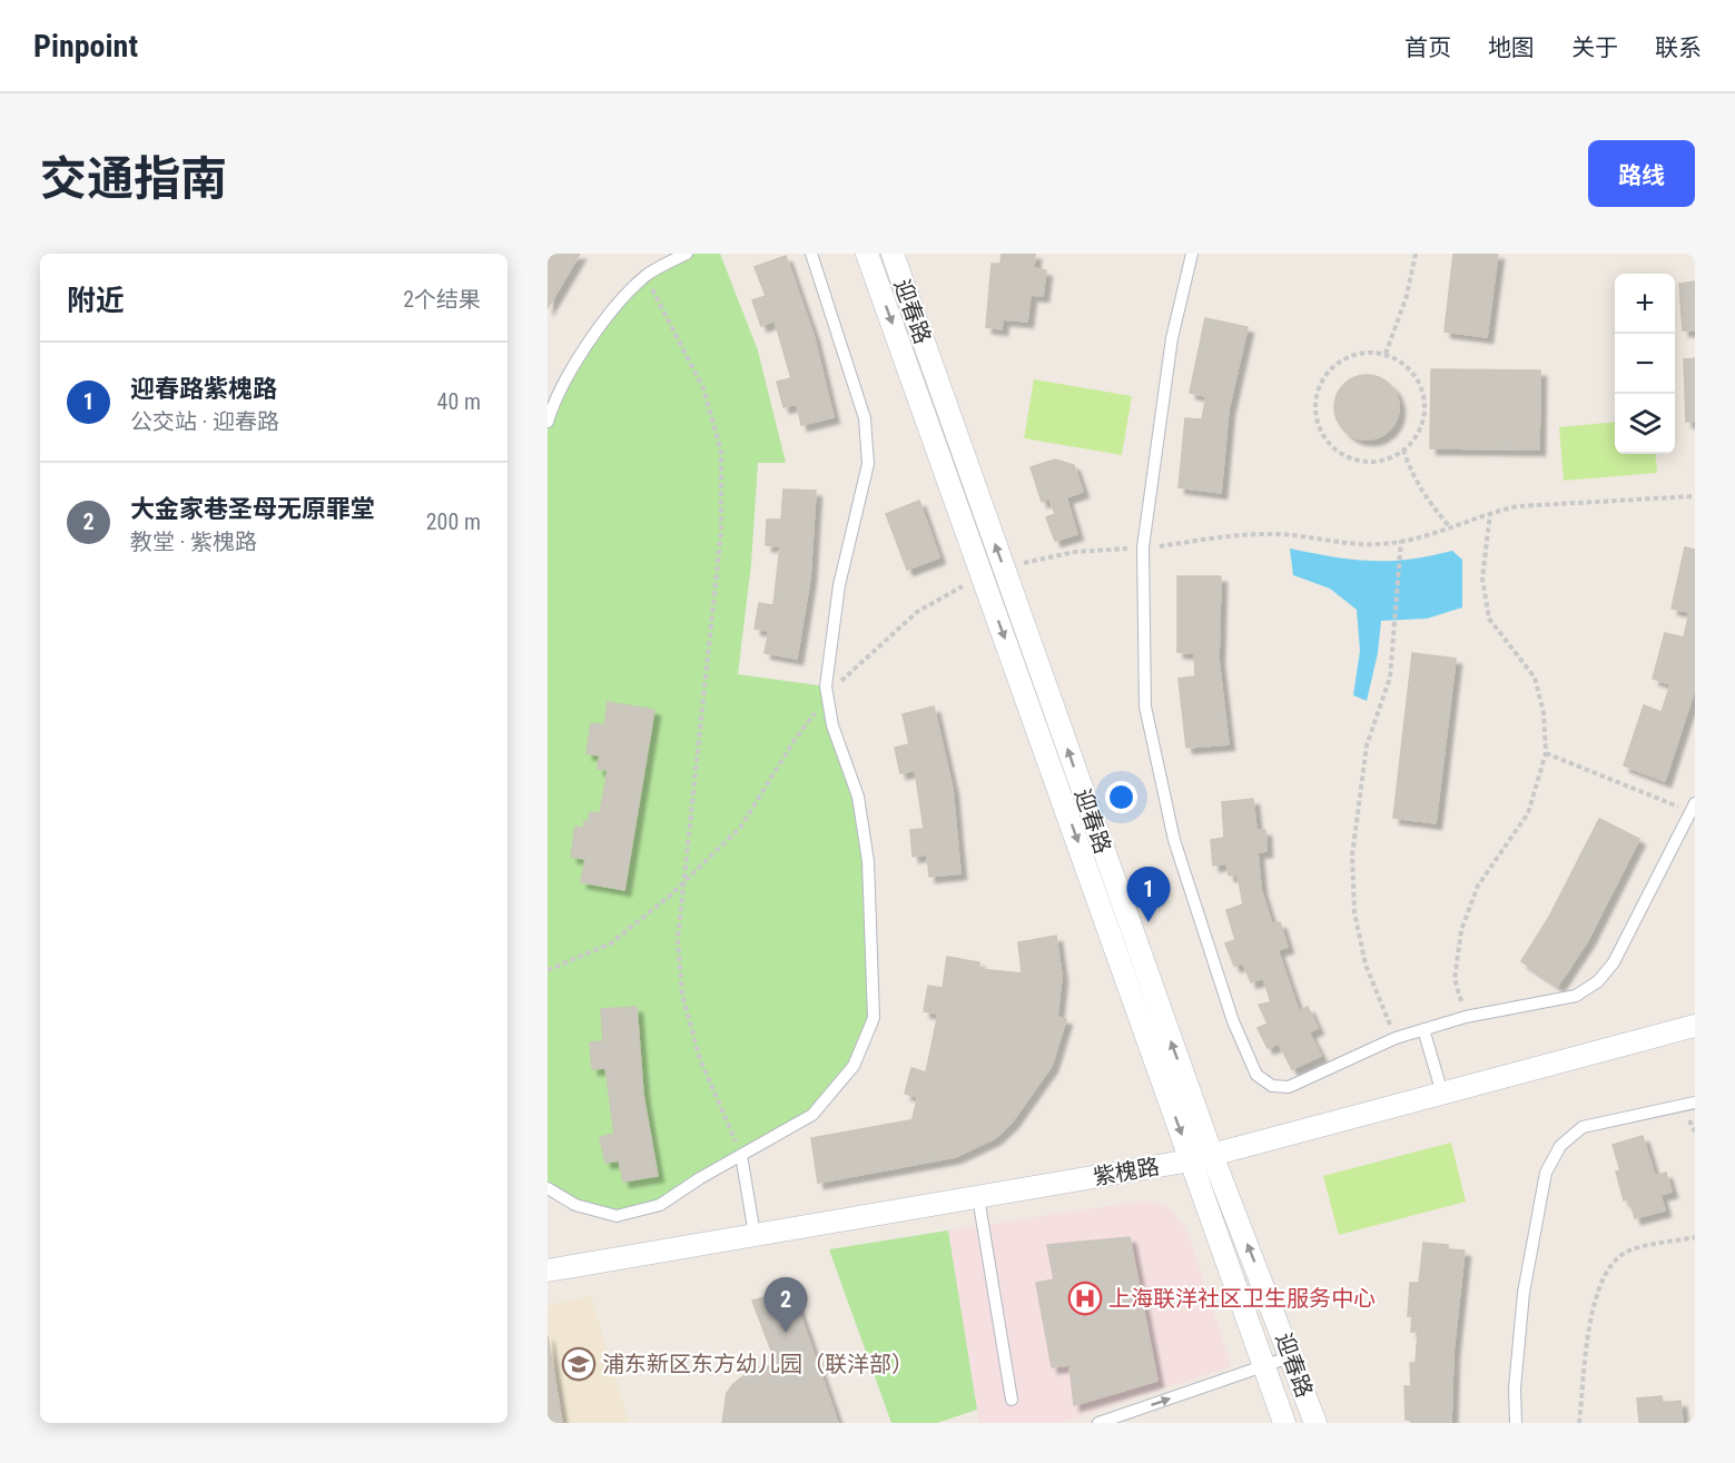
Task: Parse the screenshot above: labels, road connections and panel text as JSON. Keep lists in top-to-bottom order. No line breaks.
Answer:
{"streets":{"street":["迎春路","紫槐路"]},"crossings":[["迎春路","紫槐路"]],"places":{"hospital":["上海联洋社区卫生服务中心"],"school or university":["浦东新区东方幼儿园（联洋部）"]},"page":{"header":"Pinpoint","nav":["首页","地图","关于","联系"],"title":"交通指南","buttons":"路线","heading":["附近","2个结果"],"map_buttons":["+","−"],"list":[{"mark":"1","name":"迎春路紫槐路","note":"公交站 · 迎春路","value":"40 m"},{"mark":"2","name":"大金家巷圣母无原罪堂","note":"教堂 · 紫槐路","value":"200 m"}],"pins":["1","2"]}}
